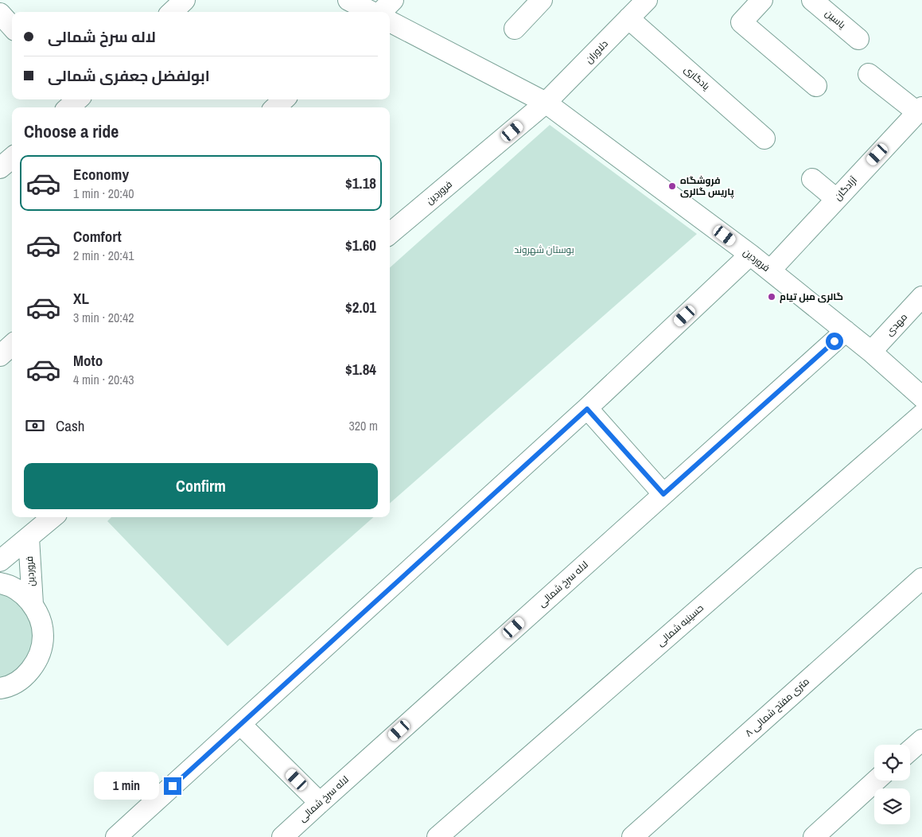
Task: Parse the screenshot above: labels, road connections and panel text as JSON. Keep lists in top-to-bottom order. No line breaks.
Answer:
{"streets":{"street":["یاسین","دلاوران","یادگاری","آزادگان","فروردین","مهدی","لاله سرخ شمالی","حسینیه شمالی","۸ متری مفتح شمالی"]},"crossings":[["دلاوران","یادگاری"],["دلاوران","فروردین"],["آزادگان","فروردین"],["فروردین","مهدی"],["فروردین","لاله سرخ شمالی"]],"parks":["بوستان شهروند"],"places":["فروشگاه پاریس گالری","گالری مبل تیام"],"page":{"banner":["لاله سرخ شمالی","ابولفضل جعفری شمالی"],"heading":"Choose a ride","list":[{"name":"Economy","note":"1 min · 20:40","value":"$1.18"},{"name":"Comfort","note":"2 min · 20:41","value":"$1.60"},{"name":"XL","note":"3 min · 20:42","value":"$2.01"},{"name":"Moto","note":"4 min · 20:43","value":"$1.84"}],"pay":["Cash","320 m"],"buttons":"Confirm","bubble":"1 min"}}
